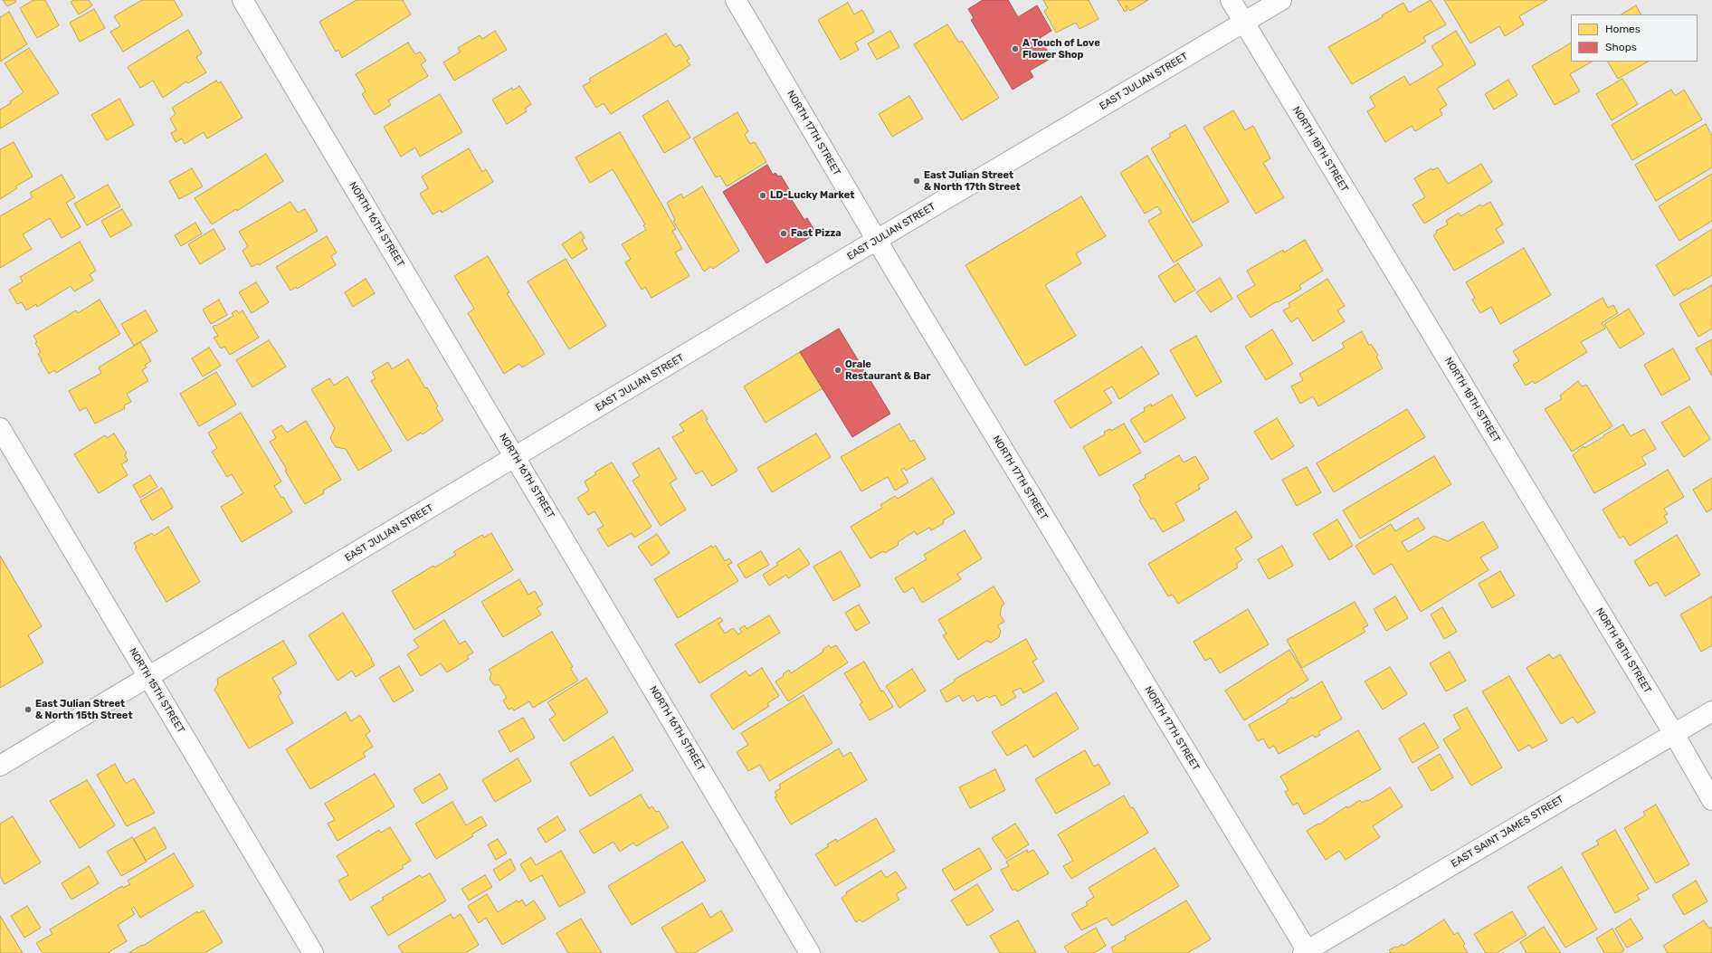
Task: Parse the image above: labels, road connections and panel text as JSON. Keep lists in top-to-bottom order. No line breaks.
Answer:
{"streets":{"street":["EAST JULIAN STREET","NORTH 17TH STREET","NORTH 18TH STREET","NORTH 16TH STREET","NORTH 15TH STREET","EAST SAINT JAMES STREET"]},"crossings":[["EAST JULIAN STREET","NORTH 17TH STREET"],["EAST JULIAN STREET","NORTH 18TH STREET"],["EAST JULIAN STREET","NORTH 16TH STREET"],["EAST JULIAN STREET","NORTH 15TH STREET"],["NORTH 17TH STREET","EAST SAINT JAMES STREET"],["NORTH 18TH STREET","EAST SAINT JAMES STREET"]],"places":["A Touch of Love Flower Shop","East Julian Street & North 17th Street","LD-Lucky Market","Fast Pizza","Orale Restaurant & Bar","East Julian Street & North 15th Street"],"legend":["Homes","Shops"]}
